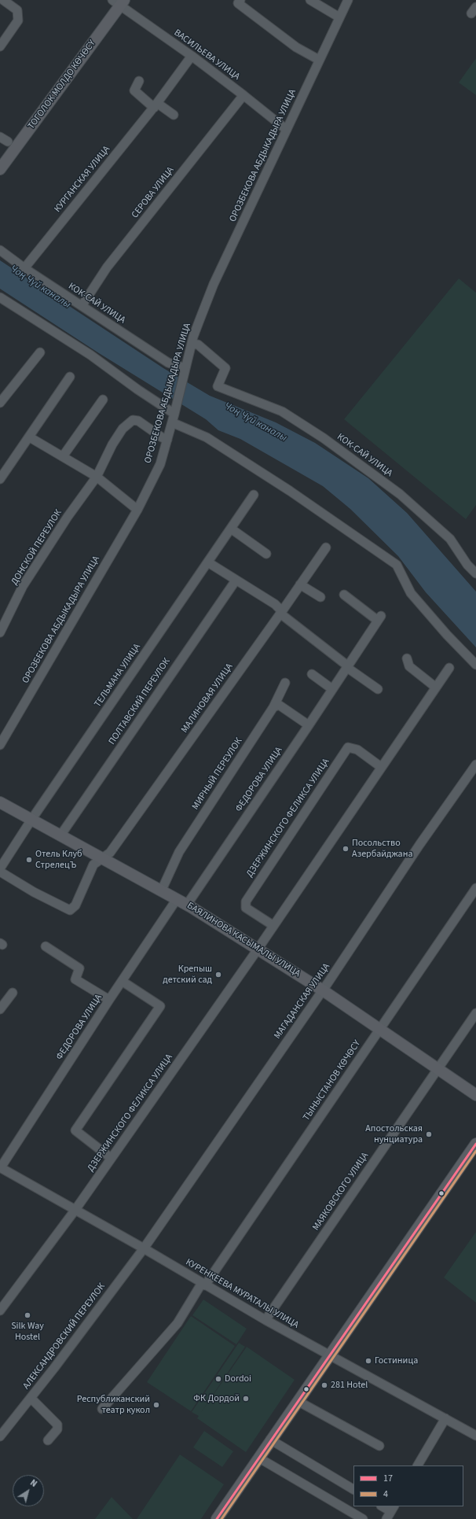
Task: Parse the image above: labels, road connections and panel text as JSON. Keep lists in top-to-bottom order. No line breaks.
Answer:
{"streets":{"main road":["ТОГОЛОК МОЛДО КӨЧӨСҮ","БАЯЛИНОВА КАСЫМАЛЫ УЛИЦА"],"street":["ВАСИЛЬЕВА УЛИЦА","ОРОЗБЕКОВА АБДЫКАДЫРА УЛИЦА","КУРГАНСКАЯ УЛИЦА","СЕРОВА УЛИЦА","КОК-САЙ УЛИЦА","ДОНСКОЙ ПЕРЕУЛОК","ТЕЛЬМАНА УЛИЦА","МАЛИНОВАЯ УЛИЦА","ПОЛТАВСКИЙ ПЕРЕУЛОК","МИРНЫЙ ПЕРЕУЛОК","ФЕДОРОВА УЛИЦА","ДЗЕРЖИНСКОГО ФЕЛИКСА УЛИЦА","МАГАДАНСКАЯ УЛИЦА","ТЫНЫСТАНОВ КӨЧӨСҮ","МАЯКОВСКОГО УЛИЦА","КУРЕНКЕЕВА МУРАТАЛЫ УЛИЦА","АЛЕКСАНДРОВСКИЙ ПЕРЕУЛОК"]},"crossings":[["ВАСИЛЬЕВА УЛИЦА","ТОГОЛОК МОЛДО КӨЧӨСҮ"],["ВАСИЛЬЕВА УЛИЦА","ОРОЗБЕКОВА АБДЫКАДЫРА УЛИЦА"],["ВАСИЛЬЕВА УЛИЦА","КУРГАНСКАЯ УЛИЦА"],["ВАСИЛЬЕВА УЛИЦА","СЕРОВА УЛИЦА"],["ОРОЗБЕКОВА АБДЫКАДЫРА УЛИЦА","КОК-САЙ УЛИЦА"],["ОРОЗБЕКОВА АБДЫКАДЫРА УЛИЦА","ДОНСКОЙ ПЕРЕУЛОК"],["КУРГАНСКАЯ УЛИЦА","КОК-САЙ УЛИЦА"],["СЕРОВА УЛИЦА","КОК-САЙ УЛИЦА"],["ТЕЛЬМАНА УЛИЦА","БАЯЛИНОВА КАСЫМАЛЫ УЛИЦА"],["МАЛИНОВАЯ УЛИЦА","БАЯЛИНОВА КАСЫМАЛЫ УЛИЦА"],["ПОЛТАВСКИЙ ПЕРЕУЛОК","БАЯЛИНОВА КАСЫМАЛЫ УЛИЦА"],["МИРНЫЙ ПЕРЕУЛОК","БАЯЛИНОВА КАСЫМАЛЫ УЛИЦА"],["ФЕДОРОВА УЛИЦА","БАЯЛИНОВА КАСЫМАЛЫ УЛИЦА"],["ФЕДОРОВА УЛИЦА","КУРЕНКЕЕВА МУРАТАЛЫ УЛИЦА"],["ДЗЕРЖИНСКОГО ФЕЛИКСА УЛИЦА","БАЯЛИНОВА КАСЫМАЛЫ УЛИЦА"],["ДЗЕРЖИНСКОГО ФЕЛИКСА УЛИЦА","КУРЕНКЕЕВА МУРАТАЛЫ УЛИЦА"],["БАЯЛИНОВА КАСЫМАЛЫ УЛИЦА","МАГАДАНСКАЯ УЛИЦА"],["БАЯЛИНОВА КАСЫМАЛЫ УЛИЦА","ТЫНЫСТАНОВ КӨЧӨСҮ"],["БАЯЛИНОВА КАСЫМАЛЫ УЛИЦА","МАЯКОВСКОГО УЛИЦА"],["МАГАДАНСКАЯ УЛИЦА","КУРЕНКЕЕВА МУРАТАЛЫ УЛИЦА"],["МАГАДАНСКАЯ УЛИЦА","АЛЕКСАНДРОВСКИЙ ПЕРЕУЛОК"],["ТЫНЫСТАНОВ КӨЧӨСҮ","КУРЕНКЕЕВА МУРАТАЛЫ УЛИЦА"],["МАЯКОВСКОГО УЛИЦА","КУРЕНКЕЕВА МУРАТАЛЫ УЛИЦА"],["КУРЕНКЕЕВА МУРАТАЛЫ УЛИЦА","АЛЕКСАНДРОВСКИЙ ПЕРЕУЛОК"]],"water":["Чоң Чүй каналы"],"places":["Посольство Азербайджана","Отель Клуб СтрелецЪ","Крепыш детский сад","Апостольская нунциатура","Silk Way Hostel","Гостиница","Dordoi","281 Hotel","ФК Дордой","Республиканский театр кукол"],"lines":["transit line 17","transit line 4"],"legend":["17","4"],"north":"top right"}
